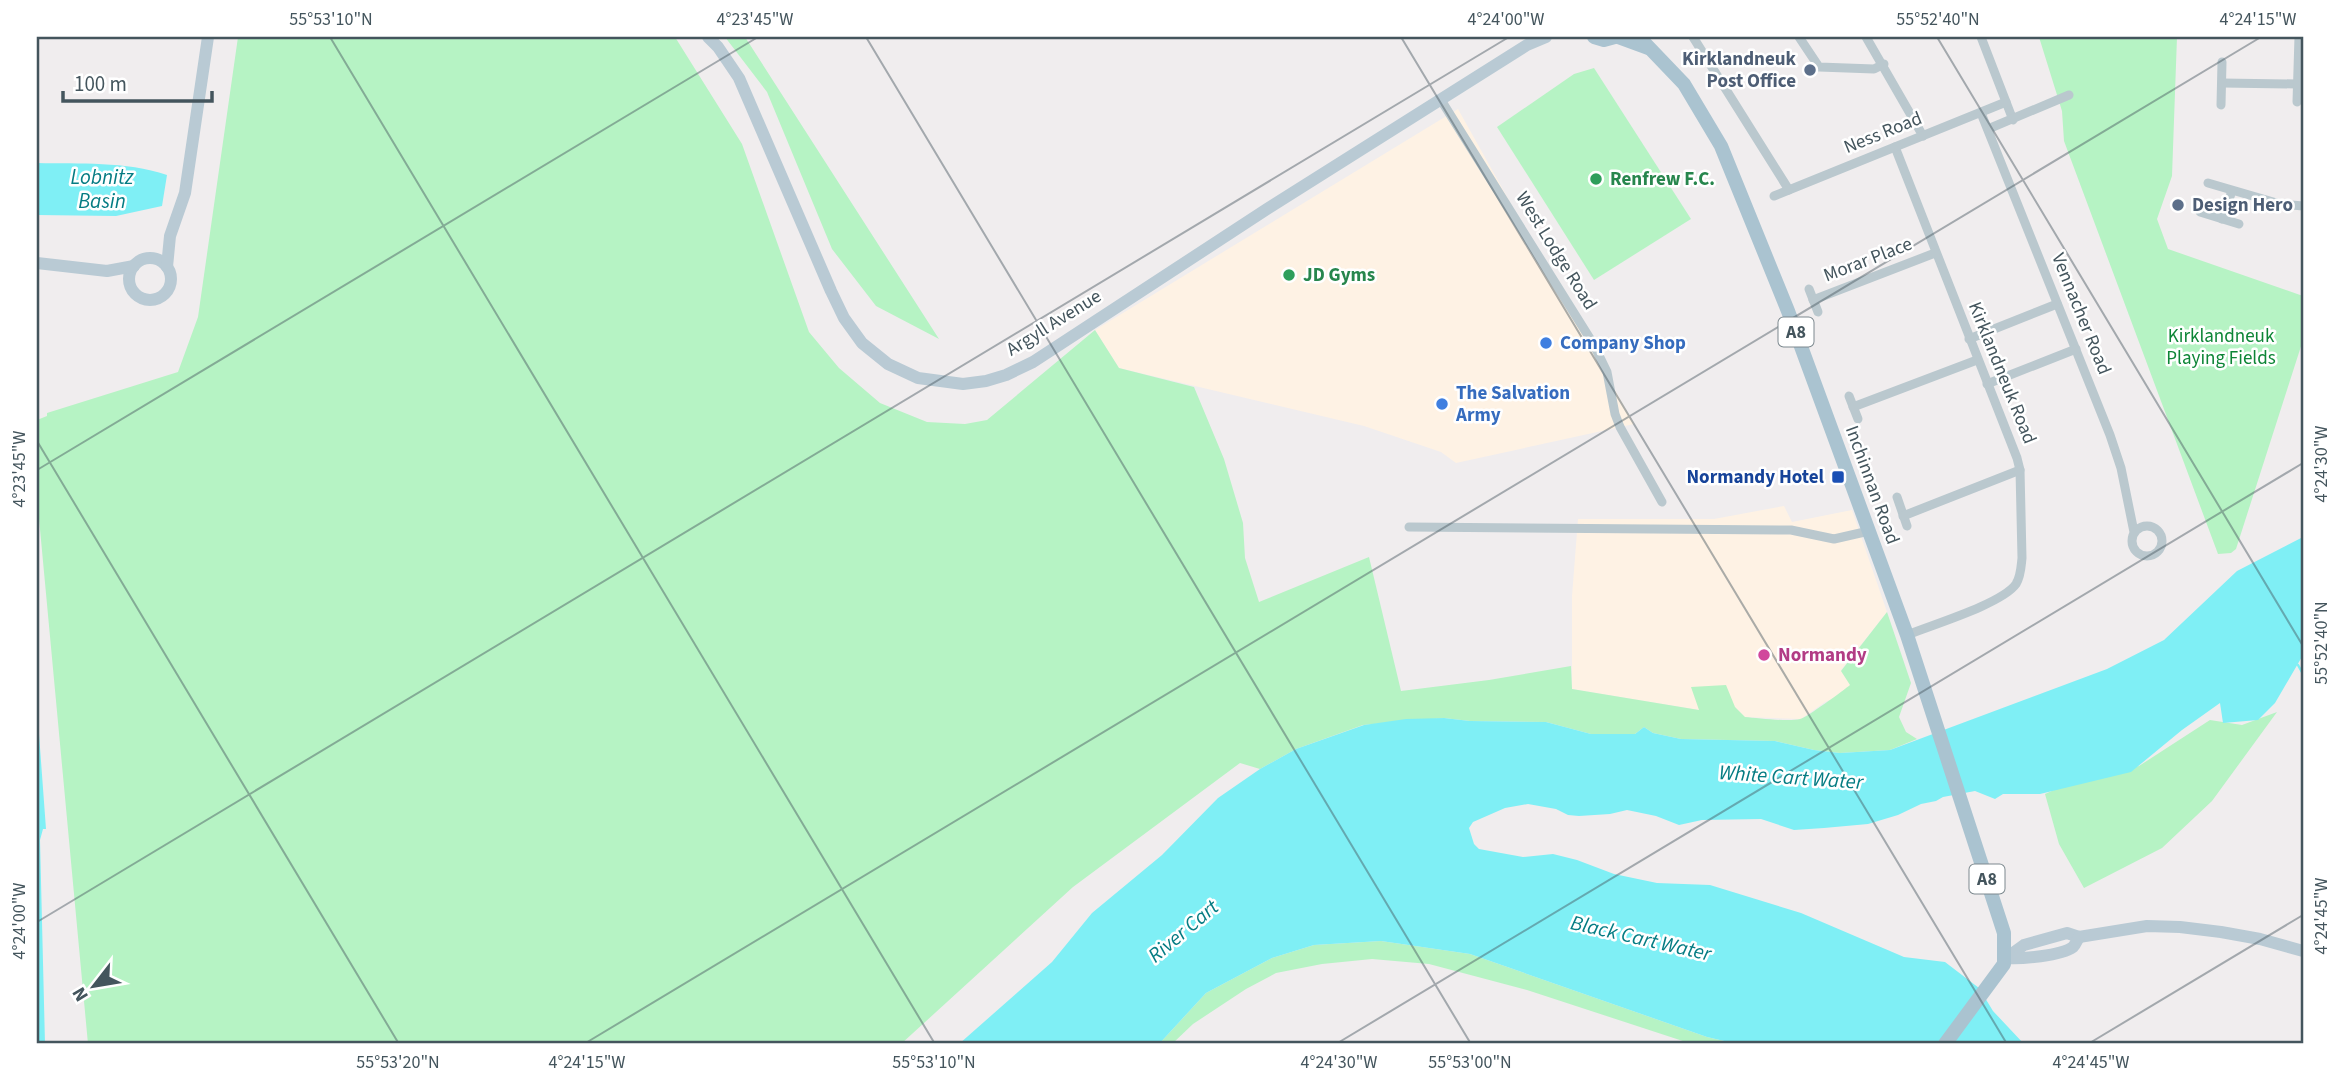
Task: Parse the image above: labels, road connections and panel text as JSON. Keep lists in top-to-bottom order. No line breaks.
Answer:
{"streets":{"main road":["A8","Inchinnan Road"],"street":["Ness Road","West Lodge Road","Morar Place","Vennacher Road","Argyll Avenue","Kirklandneuk Road"]},"crossings":[["Ness Road","Vennacher Road"],["Ness Road","Kirklandneuk Road"],["West Lodge Road","Argyll Avenue"],["Morar Place","Kirklandneuk Road"],["Kirklandneuk Road","Inchinnan Road"]],"water":["Lobnitz Basin","White Cart Water","River Cart","Black Cart Water"],"parks":["Kirklandneuk Playing Fields"],"places":{"other":["Kirklandneuk Post Office","Renfrew F.C.","Design Hero","JD Gyms","Company Shop","The Salvation Army","Normandy"],"transit":["Normandy Hotel"]},"scale_bar":"100 m","north":"bottom left","coordinates":["55°53'10\"N","4°23'45\"W","4°24'00\"W","55°52'40\"N","4°24'15\"W","4°24'30\"W","4°24'45\"W","55°53'20\"N","55°53'00\"N"]}
